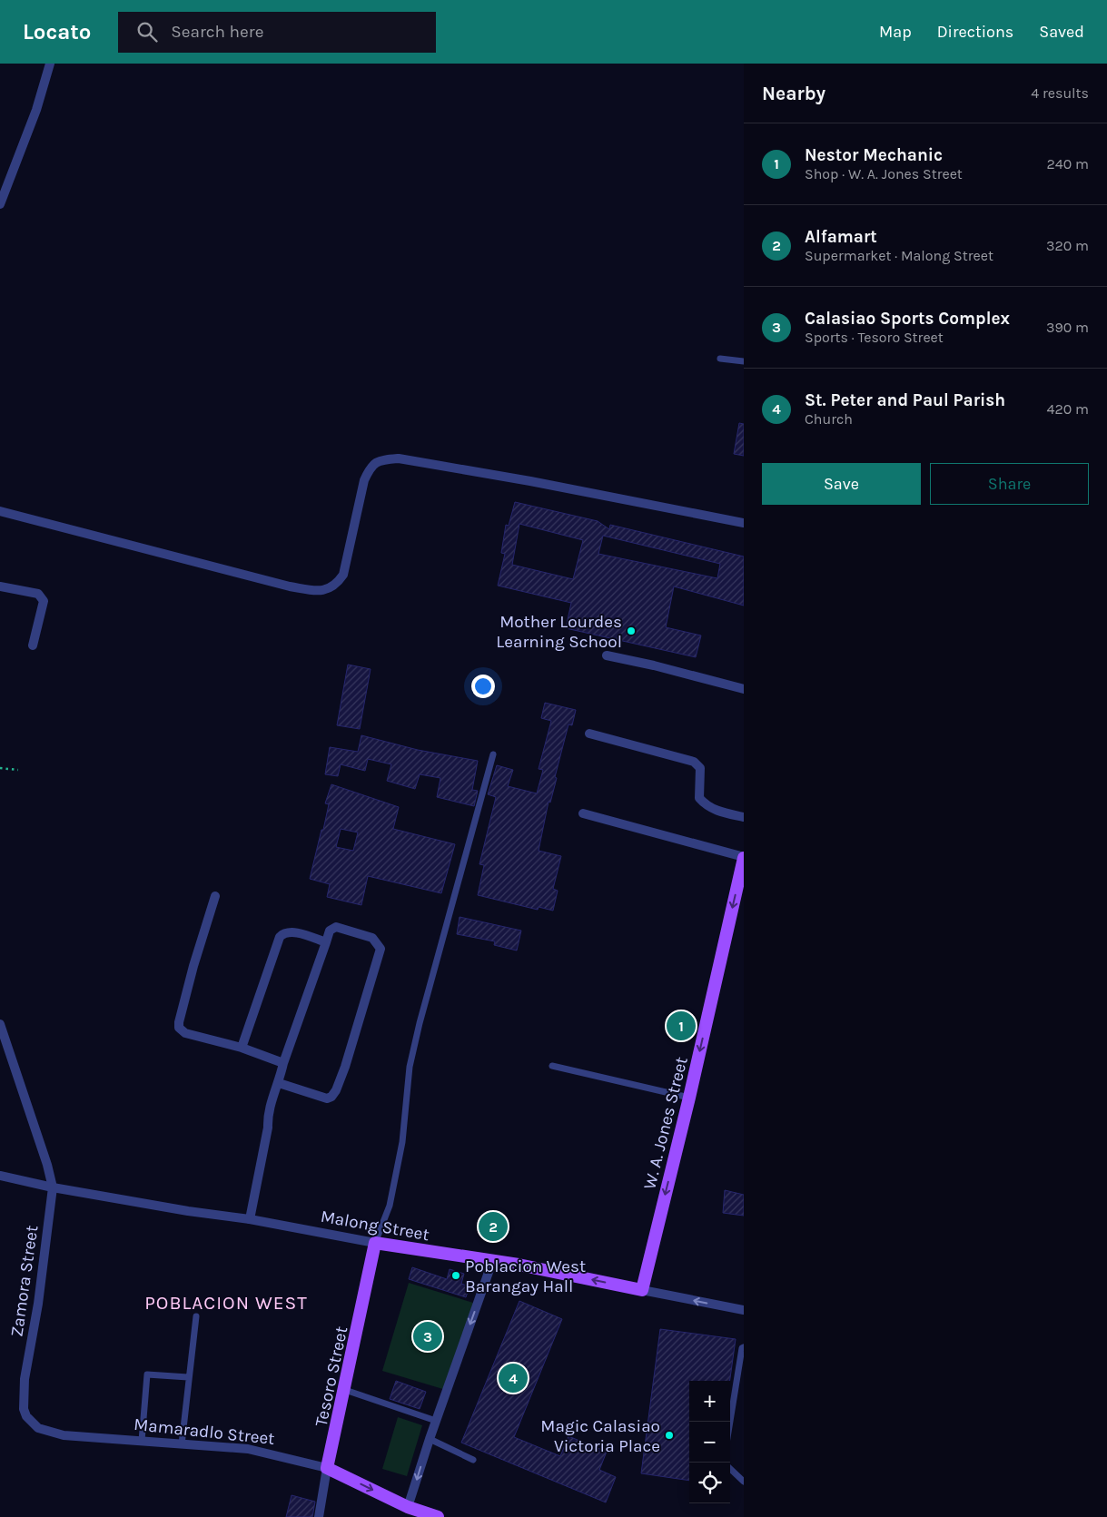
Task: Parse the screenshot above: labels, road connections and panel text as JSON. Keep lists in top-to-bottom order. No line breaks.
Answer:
{"streets":{"main road":["W. A. Jones Street","Malong Street","Tesoro Street","Mamaradlo Street"],"street":["Zamora Street"]},"crossings":[["W. A. Jones Street","Malong Street"],["Malong Street","Zamora Street"],["Malong Street","Tesoro Street"],["Zamora Street","Mamaradlo Street"],["Tesoro Street","Mamaradlo Street"]],"one_way":["W. A. Jones Street"],"districts":["POBLACION WEST"],"places":["Mother Lourdes Learning School","Poblacion West Barangay Hall","Magic Calasiao Victoria Place"],"page":{"header":"Locato","search":"Search here","nav":["Map","Directions","Saved"],"heading":["Nearby","4 results"],"list":[{"mark":"1","name":"Nestor Mechanic","note":"Shop · W. A. Jones Street","value":"240 m"},{"mark":"2","name":"Alfamart","note":"Supermarket · Malong Street","value":"320 m"},{"mark":"3","name":"Calasiao Sports Complex","note":"Sports · Tesoro Street","value":"390 m"},{"mark":"4","name":"St. Peter and Paul Parish","note":"Church","value":"420 m"}],"buttons":["Save","Share"],"pins":["1","2","3","4"],"map_buttons":["+","−"]}}
